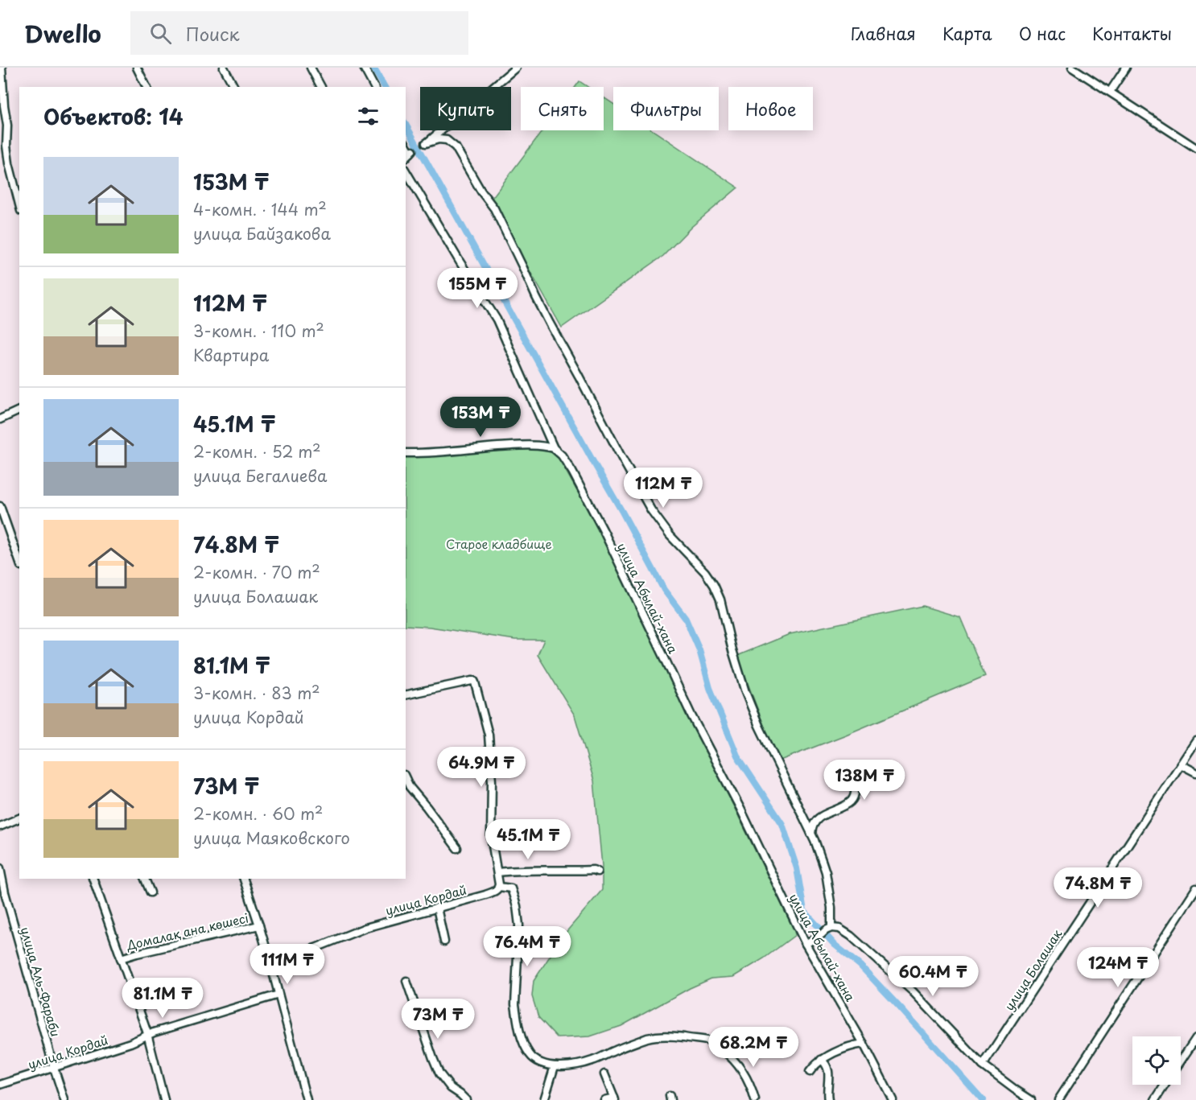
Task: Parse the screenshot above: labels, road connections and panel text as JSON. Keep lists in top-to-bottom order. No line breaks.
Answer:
{"streets":{"street":["улица Абылай-хана","улица Кордай","Домалақ ана көшесі","улица Болашак","улица Аль-Фараби"]},"crossings":[["улица Кордай","Домалақ ана көшесі"],["улица Кордай","улица Аль-Фараби"]],"parks":["Старое кладбище"],"page":{"header":"Dwello","search":"Поиск","nav":["Главная","Карта","О нас","Контакты"],"chip":["Купить","Снять","Фильтры","Новое"],"heading":"Объектов: 14","list":[{"name":"153M ₸","note":"4-комн. · 144 m² · улица Байзакова"},{"name":"112M ₸","note":"3-комн. · 110 m² · Квартира"},{"name":"45.1M ₸","note":"2-комн. · 52 m² · улица Бегалиева"},{"name":"74.8M ₸","note":"2-комн. · 70 m² · улица Болашак"},{"name":"81.1M ₸","note":"3-комн. · 83 m² · улица Кордай"},{"name":"73M ₸","note":"2-комн. · 60 m² · улица Маяковского"}],"price":["155M ₸","153M ₸","112M ₸","64.9M ₸","138M ₸","45.1M ₸","74.8M ₸","76.4M ₸","111M ₸","124M ₸","60.4M ₸","81.1M ₸","73M ₸","68.2M ₸"]}}
